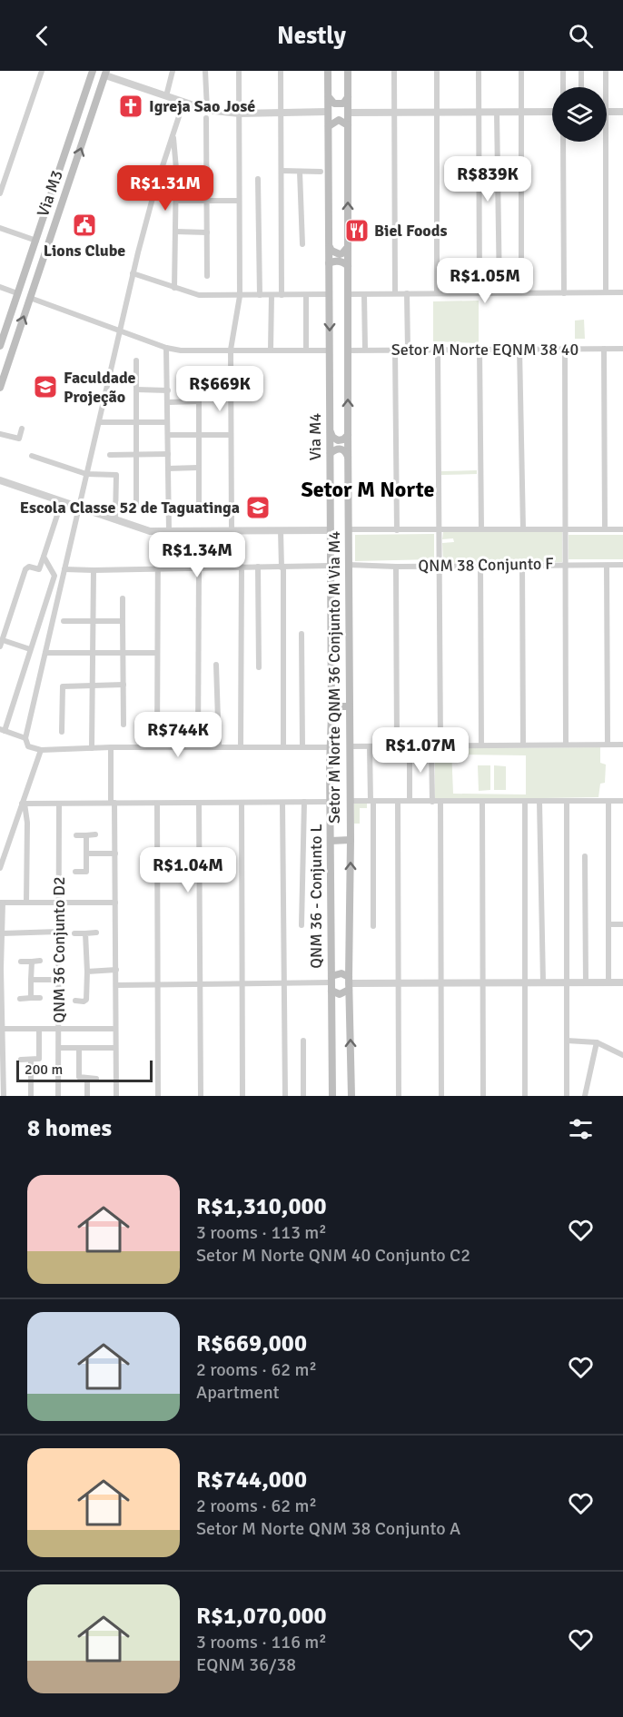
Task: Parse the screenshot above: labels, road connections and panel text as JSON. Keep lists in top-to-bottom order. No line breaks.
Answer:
{"streets":{"main road":["Via M3","Via M4","Setor M Norte QNM 36 Conjunto M Via M4","QNM 36 - Conjunto L"],"street":["Setor M Norte EQNM 38 40","QNM 38 Conjunto F","QNM 36 Conjunto D2"]},"crossings":[["Setor M Norte EQNM 38 40","Setor M Norte QNM 36 Conjunto M Via M4"],["Via M4","QNM 36 - Conjunto L"],["QNM 38 Conjunto F","Setor M Norte QNM 36 Conjunto M Via M4"]],"one_way":["Setor M Norte QNM 36 Conjunto M Via M4"],"districts":["Setor M Norte"],"places":{"church":["Igreja Sao José"],"public building":["Lions Clube"],"restaurant":["Biel Foods"],"school or university":["Faculdade Projeção","Escola Classe 52 de Taguatinga"]},"scale_bar":"200 m","page":{"header":"Nestly","price":["R$839K","R$1.31M","R$1.05M","R$669K","R$1.34M","R$744K","R$1.07M","R$1.04M"],"scale":"200 m","heading":"8 homes","list":[{"name":"R$1,310,000","note":"3 rooms · 113 m² · Setor M Norte QNM 40 Conjunto C2"},{"name":"R$669,000","note":"2 rooms · 62 m² · Apartment"},{"name":"R$744,000","note":"2 rooms · 62 m² · Setor M Norte QNM 38 Conjunto A"},{"name":"R$1,070,000","note":"3 rooms · 116 m² · EQNM 36/38"}]}}
